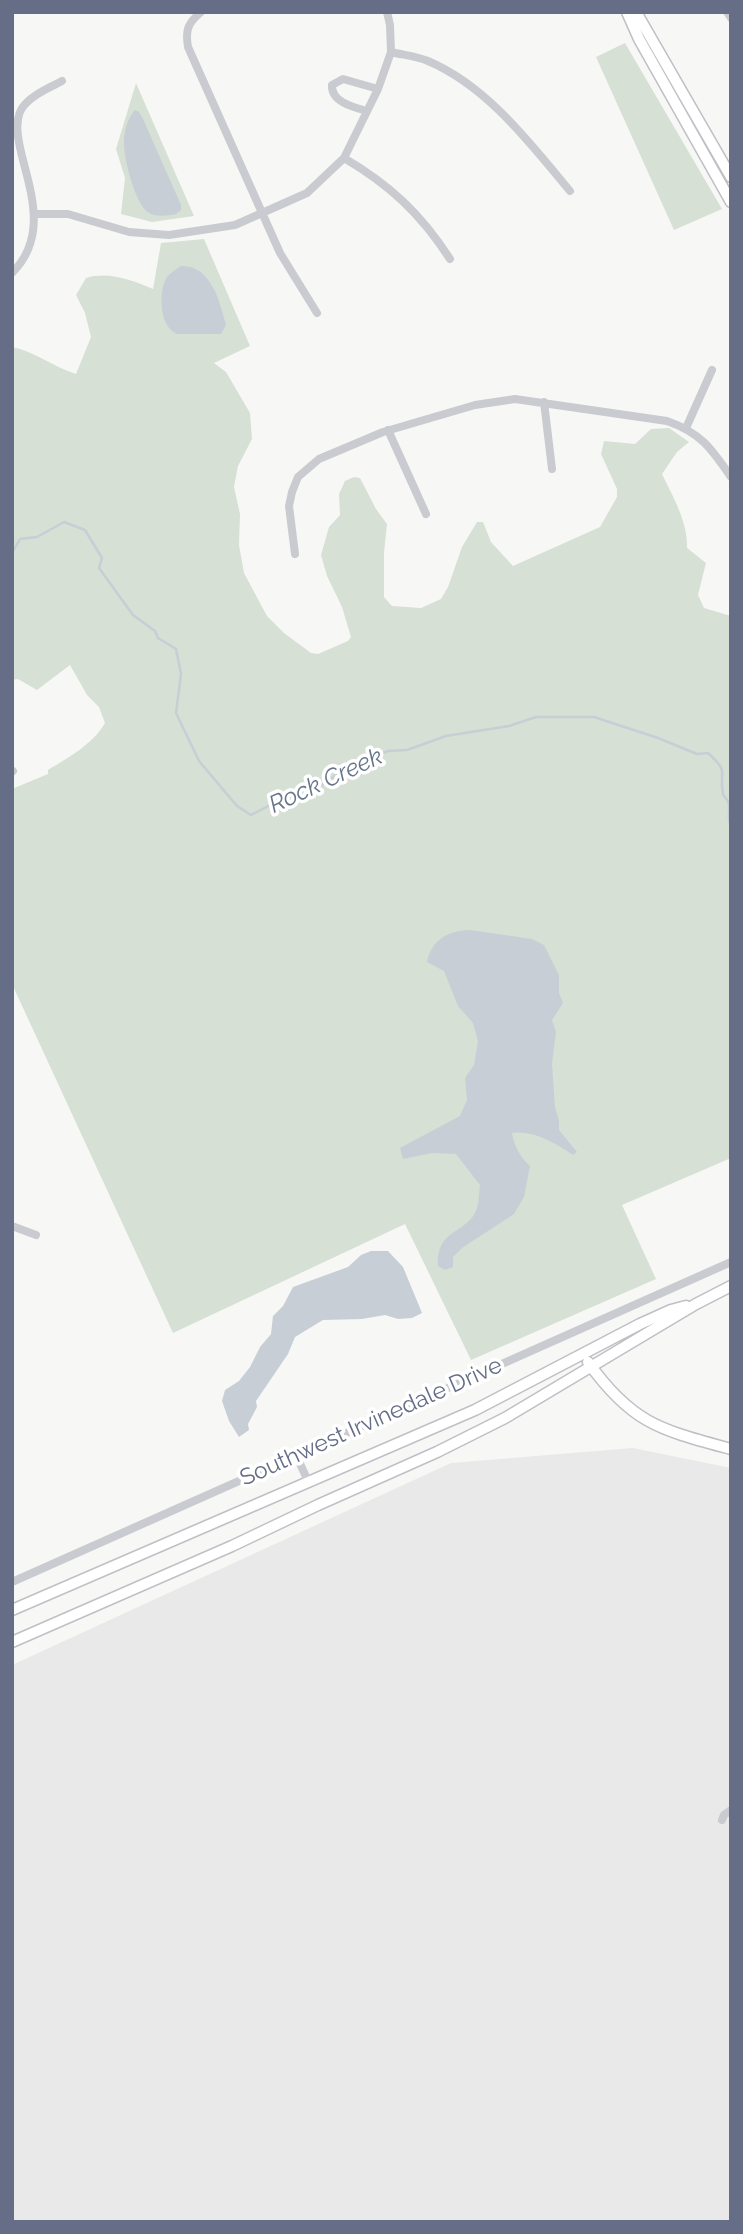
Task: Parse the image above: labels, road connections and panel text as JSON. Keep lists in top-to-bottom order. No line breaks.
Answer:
{"streets":{"main road":["Southwest Irvinedale Drive"]},"water":["Rock Creek"]}
